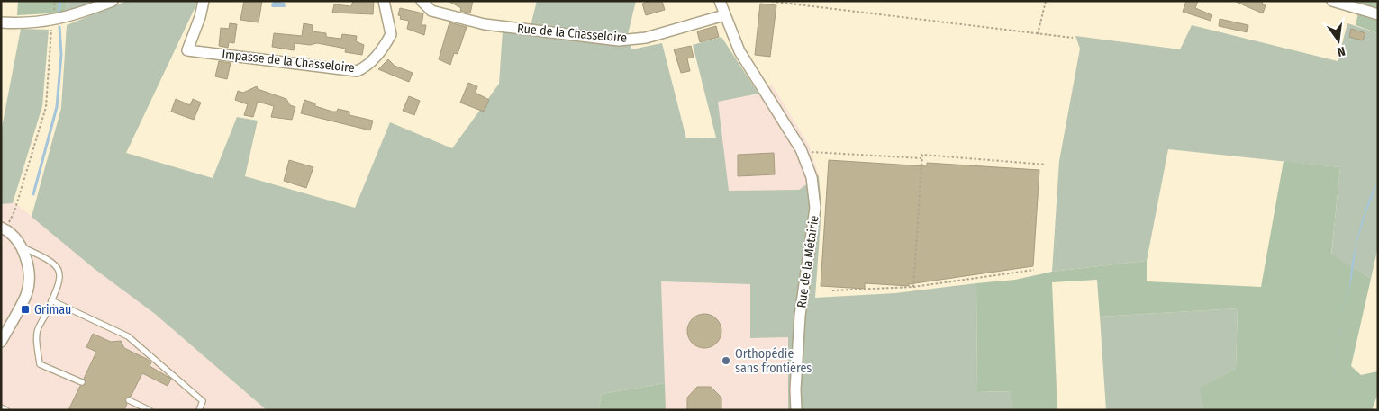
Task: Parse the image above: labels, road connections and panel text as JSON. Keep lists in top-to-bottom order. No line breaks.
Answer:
{"streets":{"street":["Rue de la Chasseloire","Impasse de la Chasseloire","Rue de la Métairie"]},"crossings":[["Rue de la Chasseloire","Rue de la Métairie"]],"places":{"transit":["Grimau"],"other":["Orthopédie sans frontières"]},"north":"bottom"}
